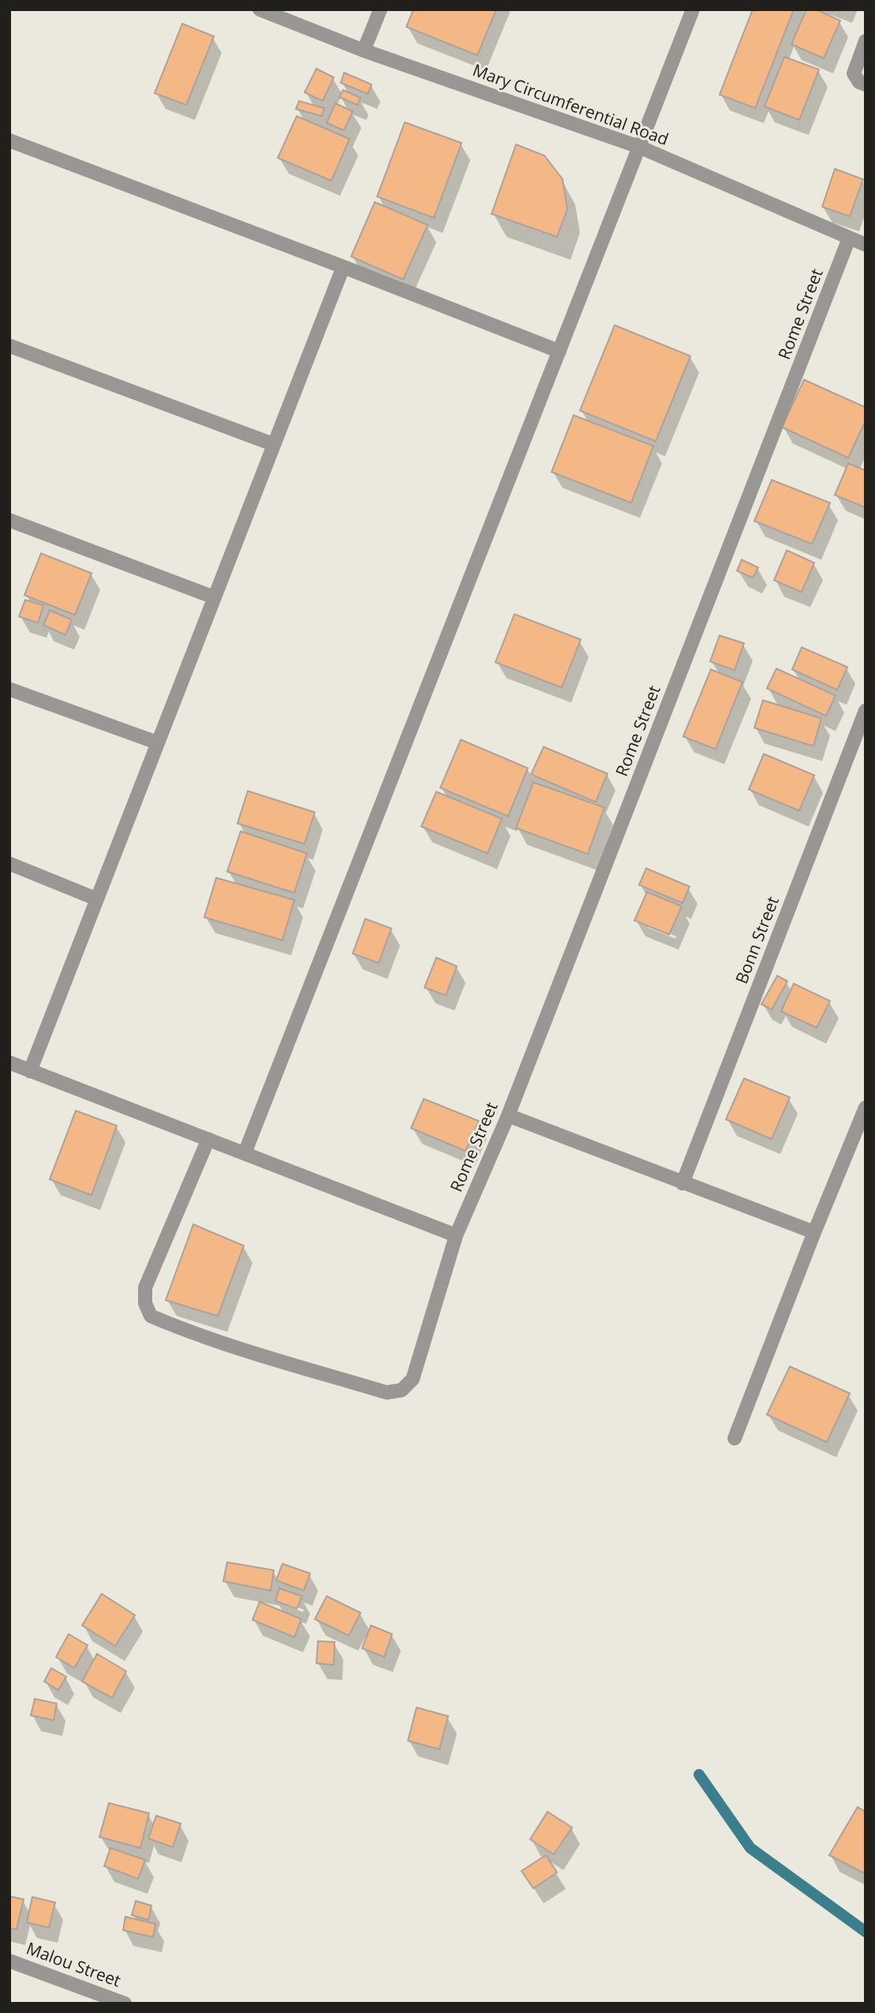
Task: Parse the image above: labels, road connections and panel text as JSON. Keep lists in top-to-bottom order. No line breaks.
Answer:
{"streets":{"street":["Mary Circumferential Road","Rome Street","Bonn Street","Malou Street"]},"crossings":[["Mary Circumferential Road","Rome Street"]]}
